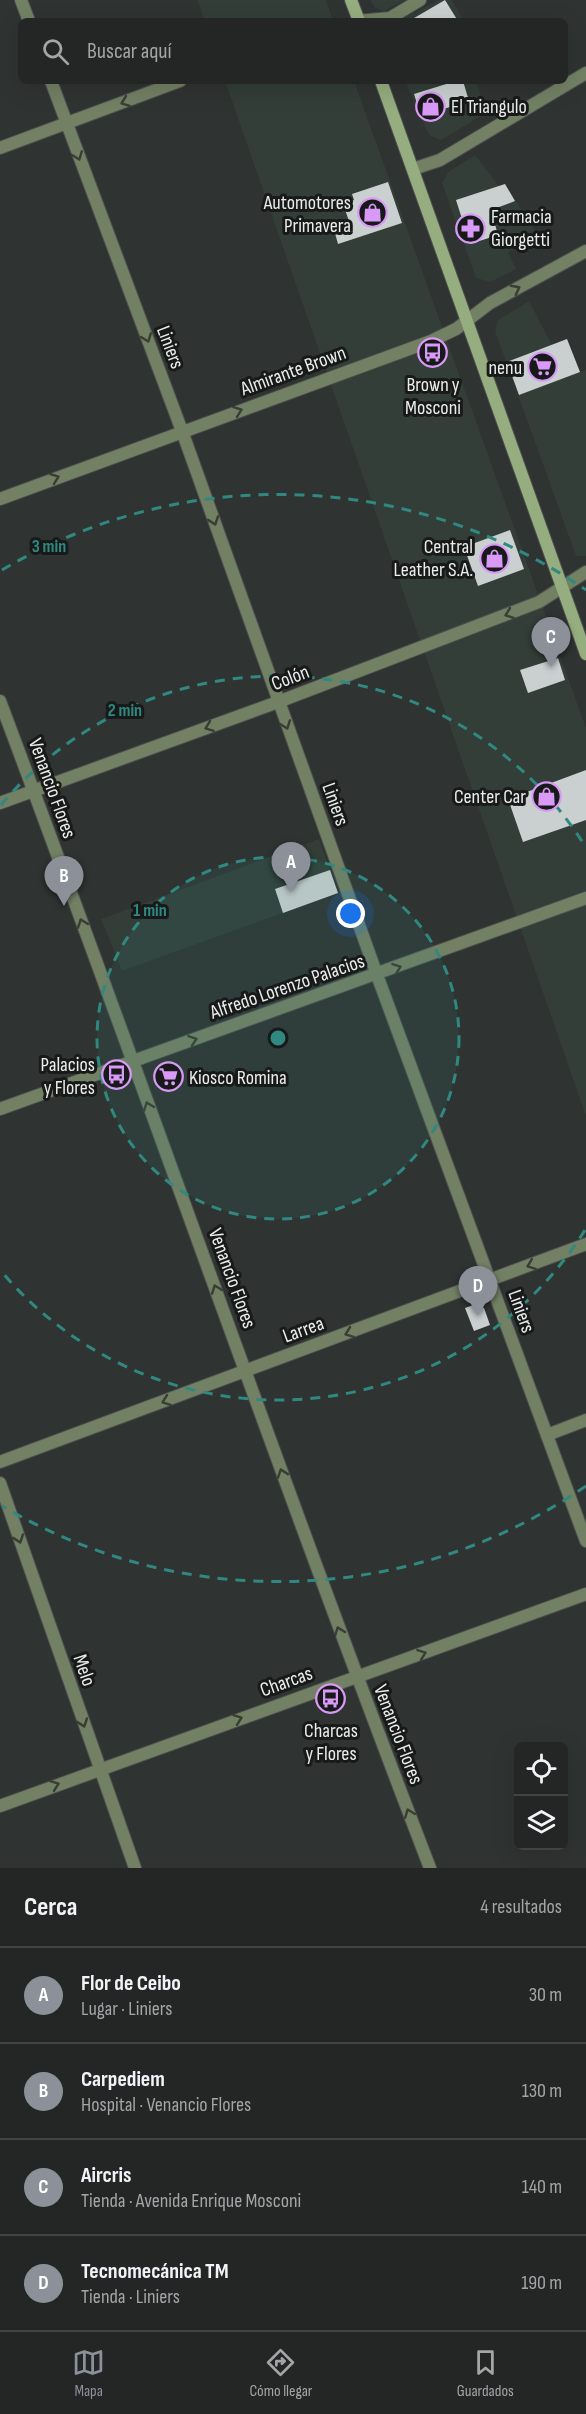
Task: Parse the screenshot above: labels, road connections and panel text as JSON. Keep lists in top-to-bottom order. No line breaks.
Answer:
{"streets":{"street":["Liniers","Almirante Brown","Colón","Venancio Flores","Alfredo Lorenzo Palacios","Larrea","Melo","Charcas"]},"crossings":[["Liniers","Almirante Brown"],["Liniers","Colón"],["Liniers","Alfredo Lorenzo Palacios"],["Liniers","Larrea"],["Colón","Venancio Flores"],["Venancio Flores","Alfredo Lorenzo Palacios"],["Venancio Flores","Larrea"],["Venancio Flores","Charcas"],["Melo","Charcas"]],"one_way":["Liniers","Almirante Brown","Colón","Venancio Flores","Alfredo Lorenzo Palacios","Larrea","Melo","Charcas"],"places":{"shop":["El Triangulo","Automotores Primavera","Central Leather S.A.","Center Car"],"pharmacy":["Farmacia Giorgetti"],"bus stop":["Brown y Mosconi","Palacios y Flores","Charcas y Flores"],"supermarket":["nenu","Kiosco Romina"]},"page":{"search":"Buscar aquí","pins":["C","A","B","D"],"heading":["Cerca","4 resultados"],"list":[{"mark":"A","name":"Flor de Ceibo","note":"Lugar · Liniers","value":"30 m"},{"mark":"B","name":"Carpediem","note":"Hospital · Venancio Flores","value":"130 m"},{"mark":"C","name":"Aircris","note":"Tienda · Avenida Enrique Mosconi","value":"140 m"},{"mark":"D","name":"Tecnomecánica TM","note":"Tienda · Liniers","value":"190 m"}],"nav":["Mapa","Cómo llegar","Guardados"]},"rings":["3 min","2 min","1 min"]}
